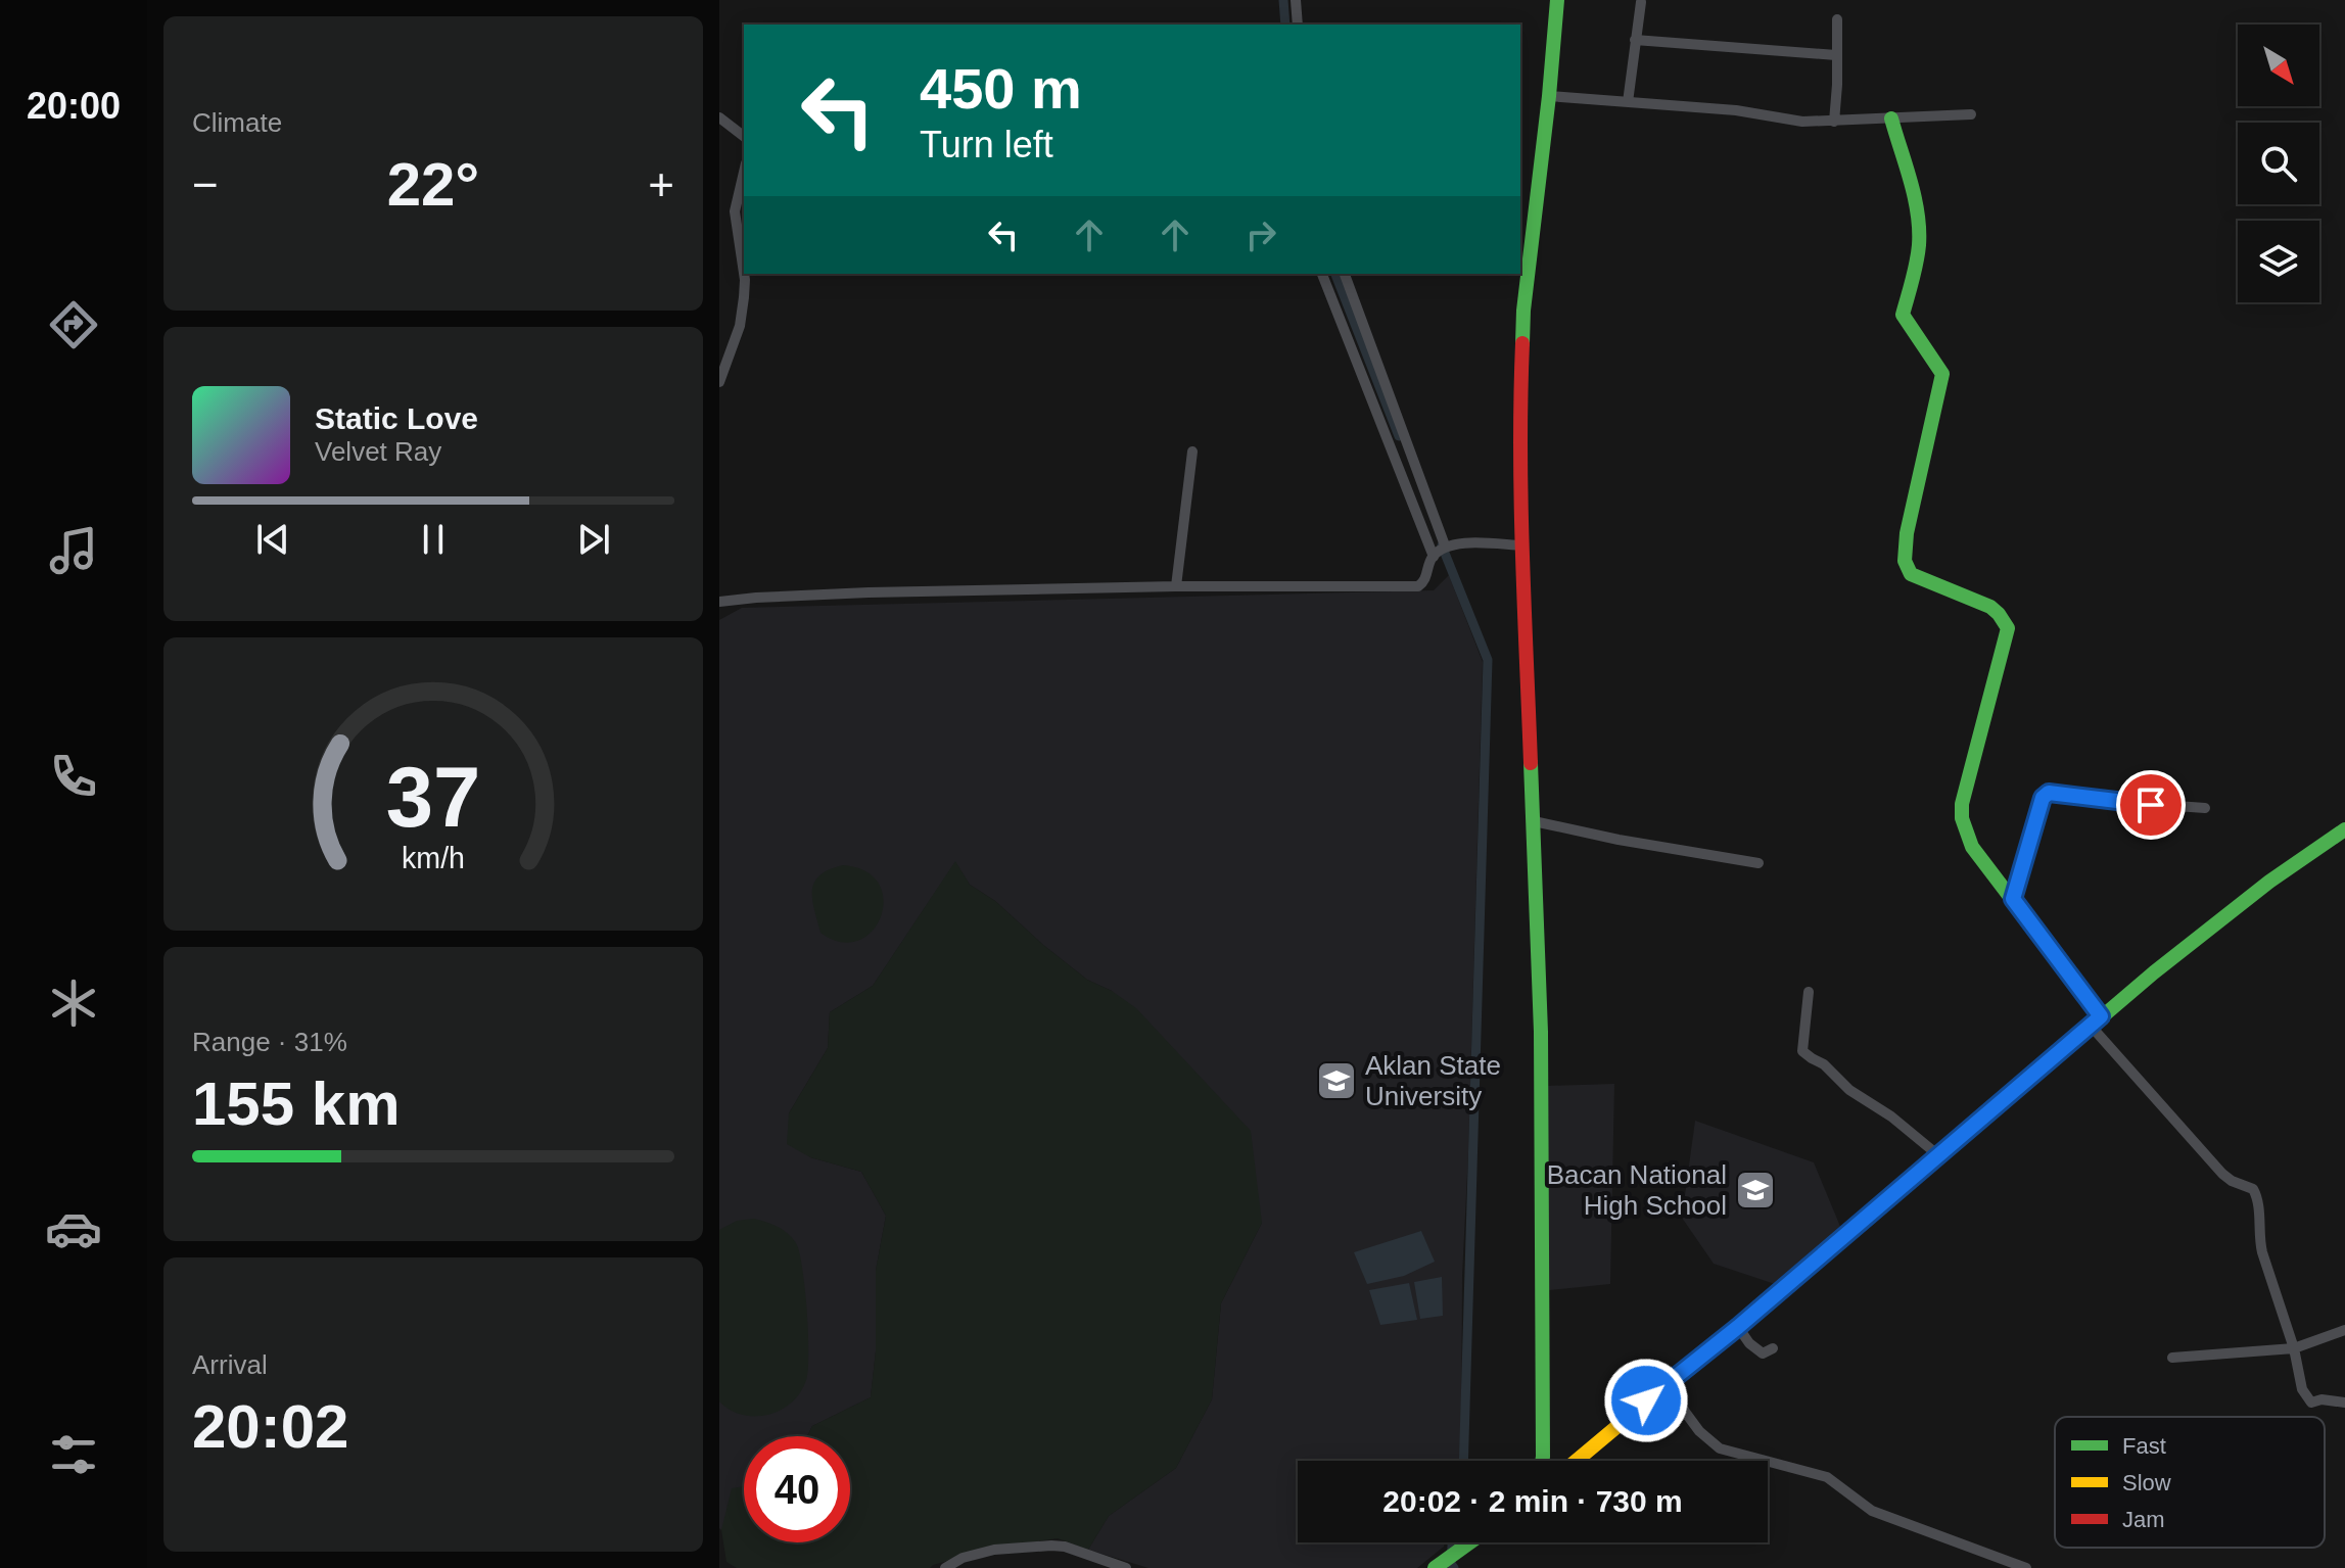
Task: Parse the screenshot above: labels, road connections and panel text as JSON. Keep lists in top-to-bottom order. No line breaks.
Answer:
{"places":{"school or university":["Aklan State University","Bacan National High School"]},"legend":["Fast","Slow","Jam"],"north":"bottom right","page":{"tabs":"20:00","tile":["Climate",["Range · 31%","155 km"],["Arrival","20:02"]],"turn":["450 m","Turn left"],"heat":["−","22°","+"],"song":["Static Love","Velvet Ray"],"limit":"40","trip":"20:02 · 2 min · 730 m","gauge":["37","km/h"]}}
